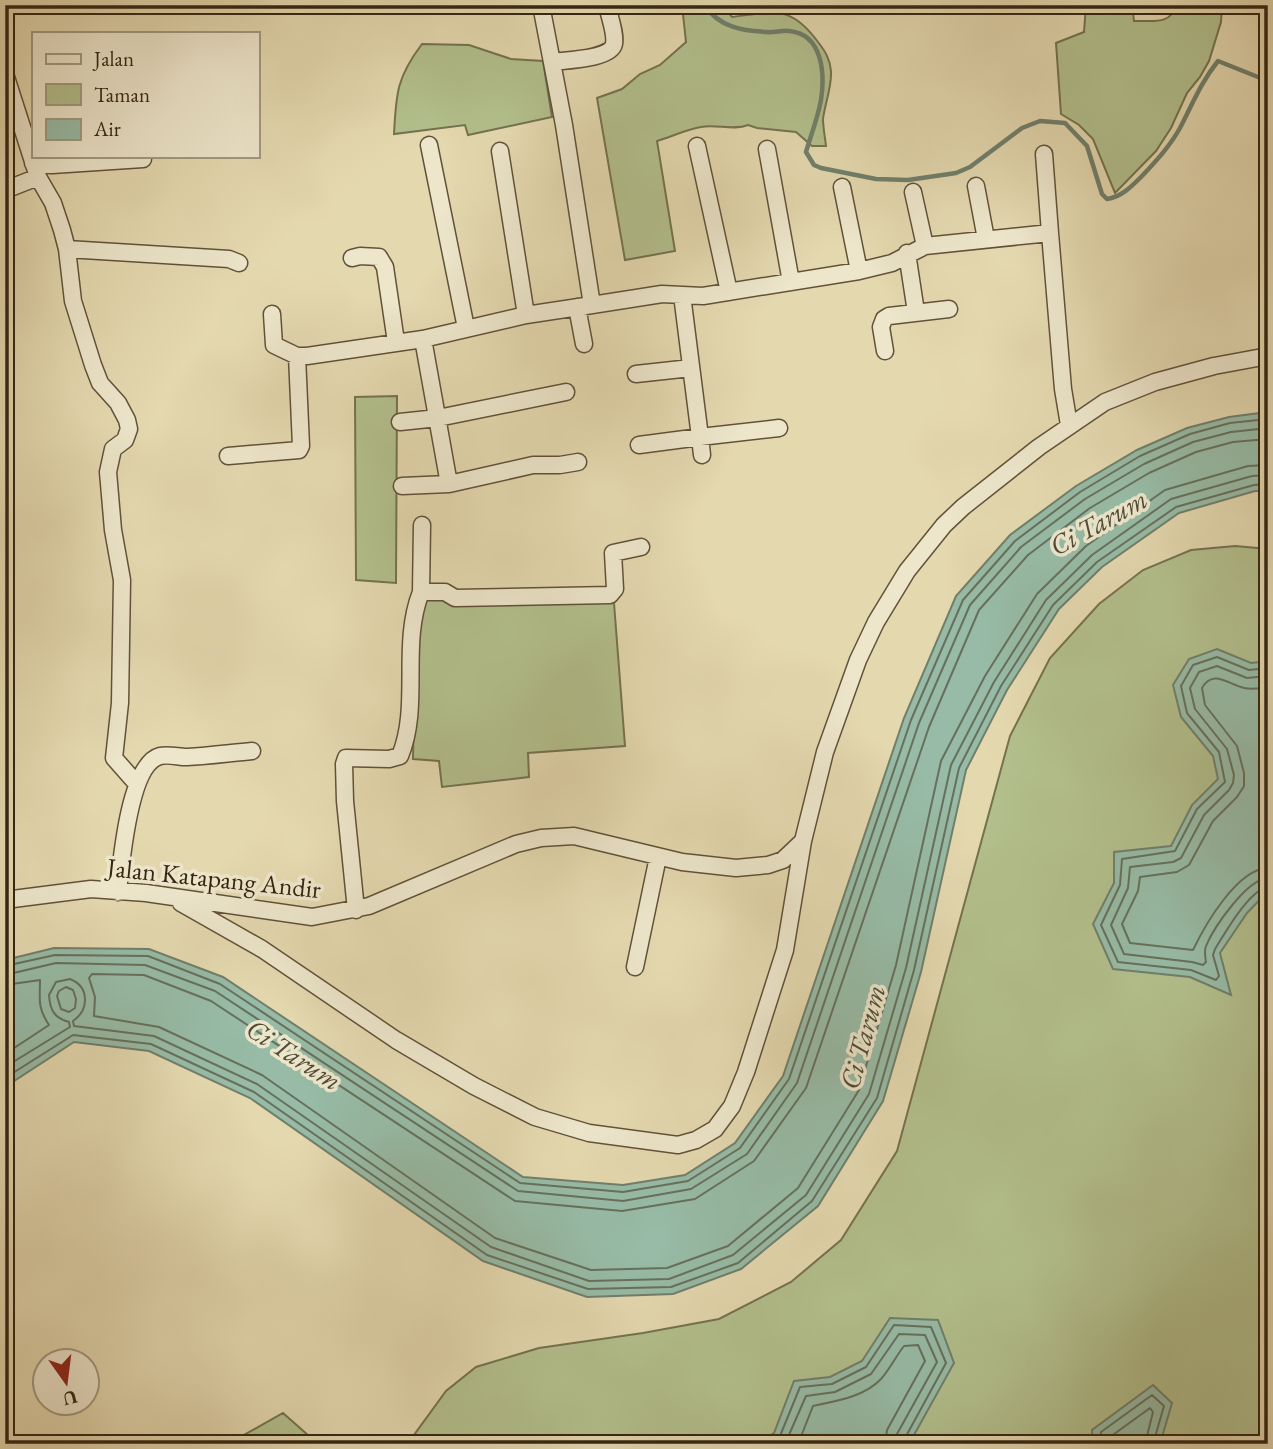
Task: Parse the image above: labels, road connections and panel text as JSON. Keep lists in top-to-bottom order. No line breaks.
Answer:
{"streets":{"street":["Jalan Katapang Andir"]},"water":["Ci Tarum"],"legend":["Jalan","Taman","Air"],"north":"bottom"}
